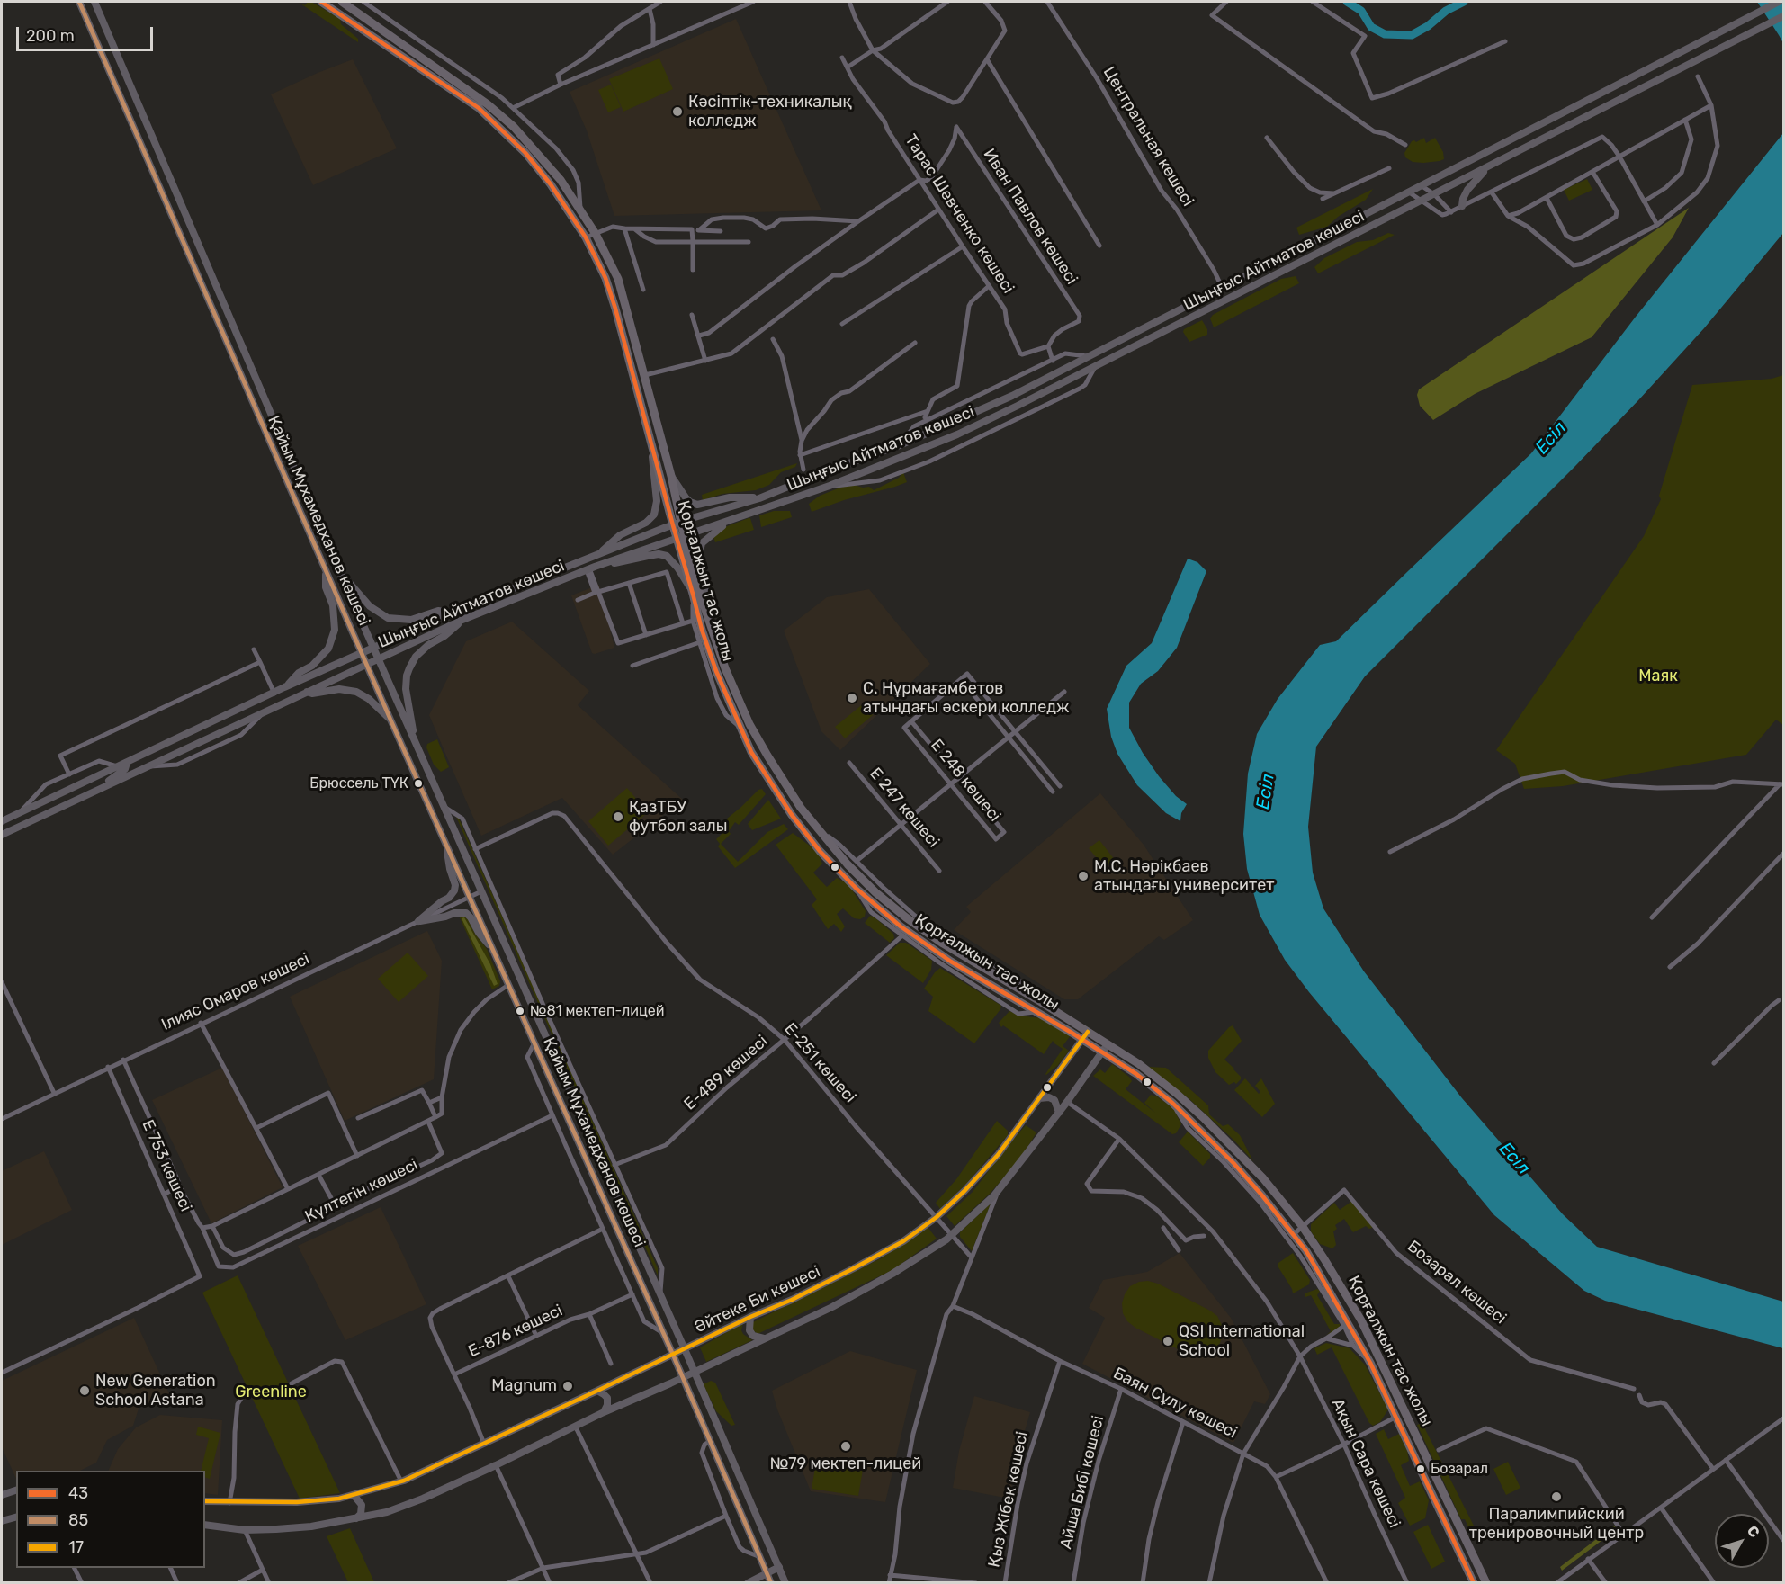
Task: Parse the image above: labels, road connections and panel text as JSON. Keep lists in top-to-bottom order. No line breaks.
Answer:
{"streets":{"main road":["Шыңғыс Айтматов көшесі","Қайым Мұхамедханов көшесі","Қорғалжын тас жолы","Әйтеке Би көшесі"],"street":["Центральная көшесі","Тарас Шевченко көшесі","Иван Павлов көшесі","Е 248 көшесі","Е 247 көшесі","Ілияс Омаров көшесі","Е-251 көшесі","Е-489 көшесі","Е 753 көшесі","Күлтегін көшесі","Бозарал көшесі","Е-876 көшесі","Баян Сұлу көшесі","Ақын Сара көшесі","Айша Бибі көшесі","Қыз Жібек көшесі"]},"crossings":[["Центральная көшесі","Шыңғыс Айтматов көшесі"],["Тарас Шевченко көшесі","Иван Павлов көшесі"],["Шыңғыс Айтматов көшесі","Қайым Мұхамедханов көшесі"],["Шыңғыс Айтматов көшесі","Қорғалжын тас жолы"],["Қайым Мұхамедханов көшесі","Ілияс Омаров көшесі"],["Қайым Мұхамедханов көшесі","Әйтеке Би көшесі"],["Қорғалжын тас жолы","Бозарал көшесі"],["Қорғалжын тас жолы","Әйтеке Би көшесі"],["Ілияс Омаров көшесі","Е 753 көшесі"],["Е-251 көшесі","Е-489 көшесі"],["Е-251 көшесі","Әйтеке Би көшесі"],["Баян Сұлу көшесі","Айша Бибі көшесі"],["Баян Сұлу көшесі","Қыз Жібек көшесі"]],"water":["Есіл"],"parks":["Маяк","Greenline"],"places":["Кәсіптік-техникалық колледж","С. Нұрмағамбетов атындағы әскери колледж","Брюссель ТҮК","ҚазТБУ футбол залы","М.С. Нәрікбаев атындағы университет","№81 мектеп-лицей","QSI International School","Magnum","New Generation School Astana","№79 мектеп-лицей","Бозарал","Паралимпийский тренировочный центр"],"lines":["transit line 43","transit line 85","transit line 17"],"legend":["43","85","17"],"scale_bar":"200 m","north":"top right"}
